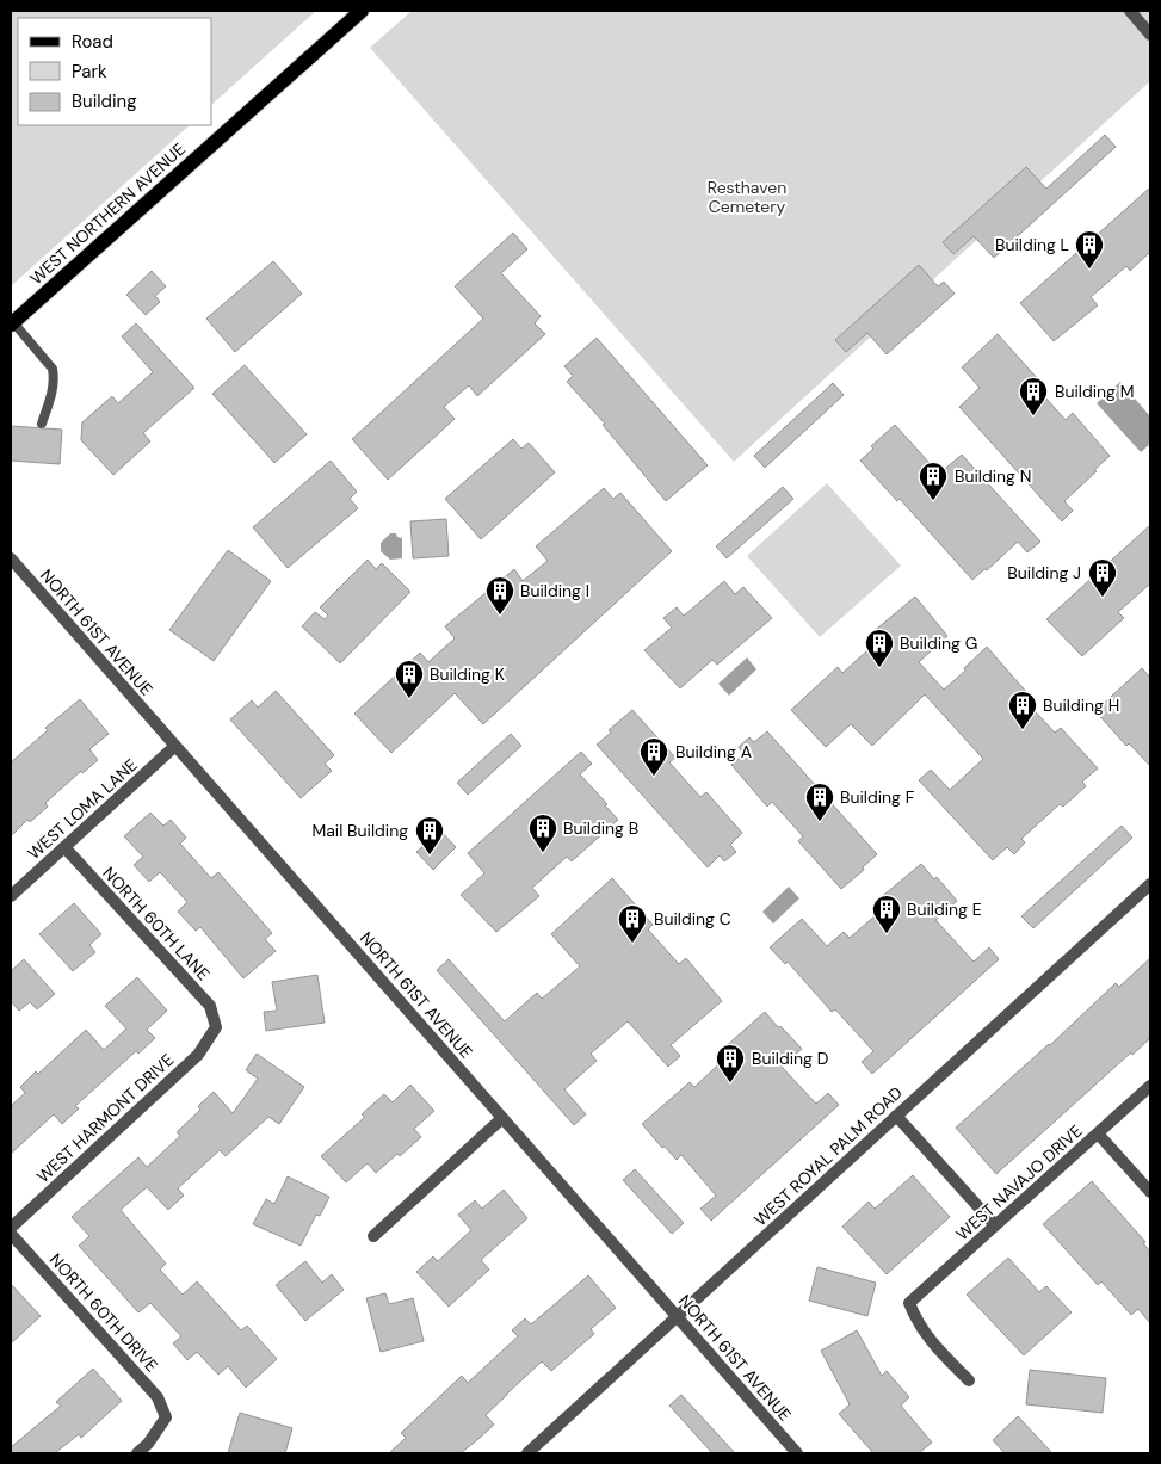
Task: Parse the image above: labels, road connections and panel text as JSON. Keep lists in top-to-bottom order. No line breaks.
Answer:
{"streets":{"main road":["WEST NORTHERN AVENUE"],"street":["NORTH 61ST AVENUE","WEST LOMA LANE","NORTH 60TH LANE","WEST HARMONT DRIVE","WEST ROYAL PALM ROAD","WEST NAVAJO DRIVE","NORTH 60TH DRIVE"]},"crossings":[["NORTH 61ST AVENUE","WEST LOMA LANE"],["NORTH 61ST AVENUE","WEST ROYAL PALM ROAD"],["WEST LOMA LANE","NORTH 60TH LANE"],["NORTH 60TH LANE","WEST HARMONT DRIVE"]],"parks":["Resthaven Cemetery"],"places":{"building":["Building L","Building M","Building N","Building J","Building I","Building G","Building K","Building H","Building A","Building F","Building B","Mail Building","Building E","Building C","Building D"]},"legend":["Road","Park","Building"]}
